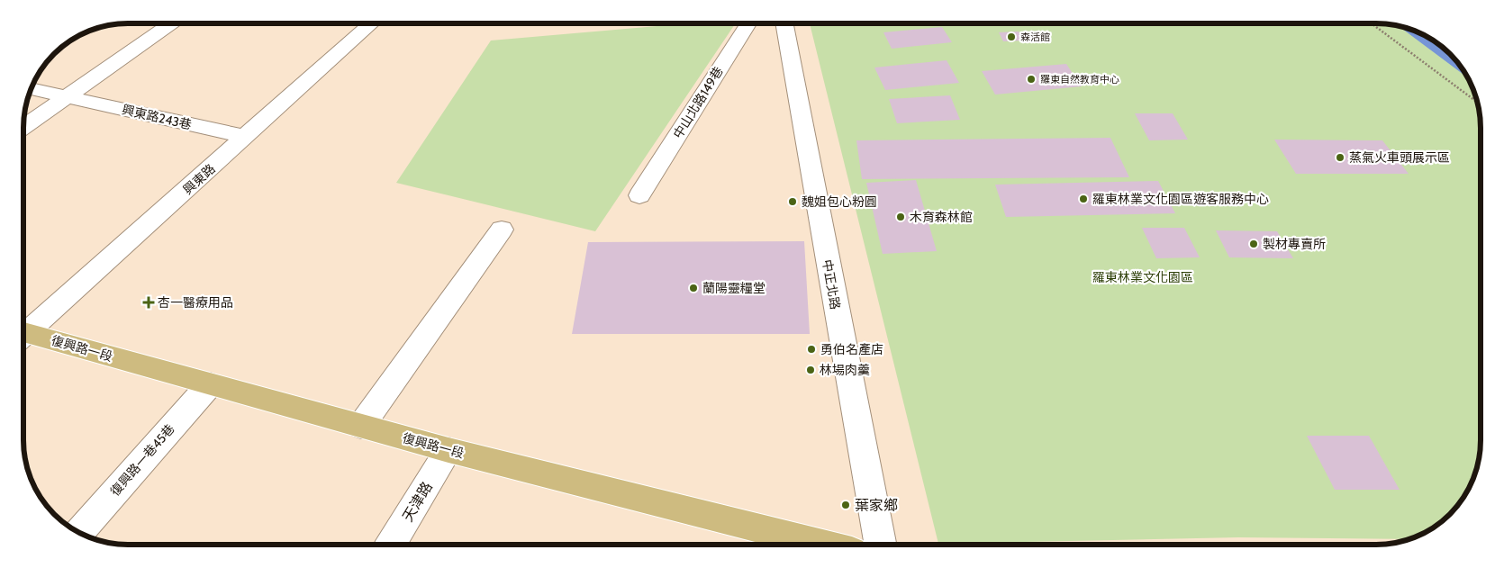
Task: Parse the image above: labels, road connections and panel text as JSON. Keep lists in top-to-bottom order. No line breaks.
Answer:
{"streets":{"main road":["復興路一段"],"street":["中山北路149巷","興東路243巷","興東路","中正北路","復興路一巷45巷","天津路"]},"crossings":[["興東路243巷","興東路"],["復興路一段","復興路一巷45巷"],["復興路一段","天津路"]],"parks":["羅東林業文化園區"],"places":{"other":["森活館","羅東自然教育中心","蒸氣火車頭展示區","羅東林業文化園區遊客服務中心","魏姐包心粉圓","木育森林館","製材專賣所","蘭陽靈糧堂","勇伯名產店","林場肉羹","葉家鄉"],"health":["杏一醫療用品"]}}
